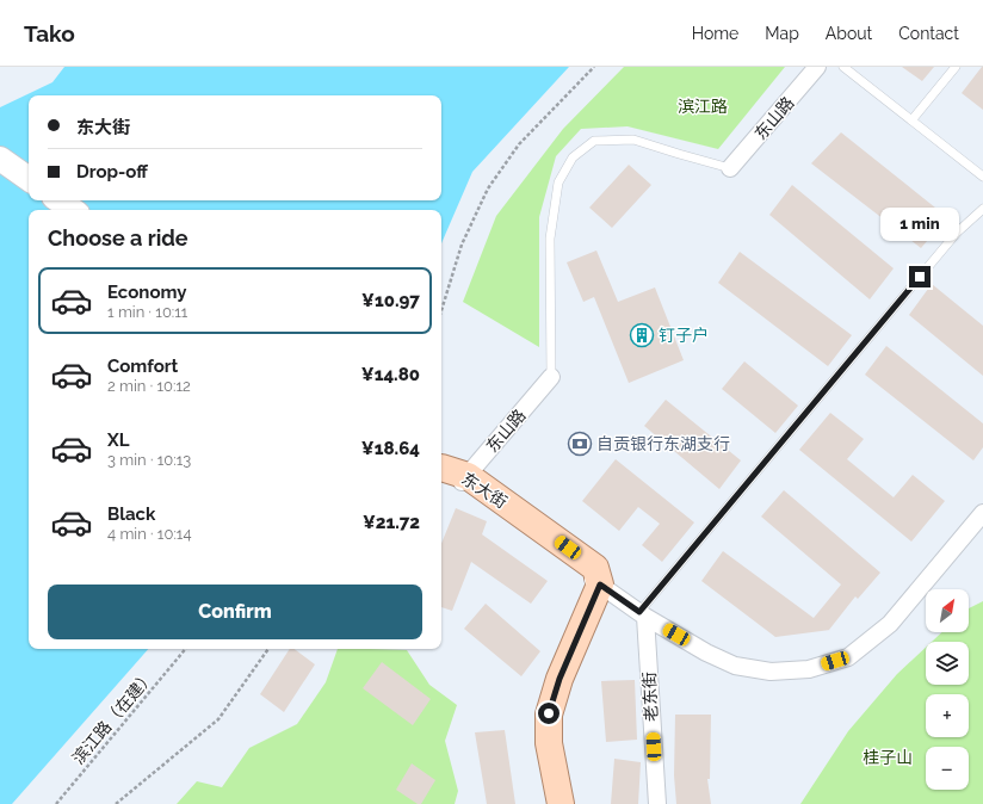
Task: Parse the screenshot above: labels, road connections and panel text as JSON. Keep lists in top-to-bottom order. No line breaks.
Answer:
{"streets":{"main road":["东大街"],"street":["东山路","老东街"],"path":["滨江路（在建）"]},"crossings":[["东山路","东大街"]],"parks":["滨江路","桂子山"],"places":{"building":["钉子户"],"bank":["自贡银行东湖支行"]},"north":"top right","page":{"header":"Tako","nav":["Home","Map","About","Contact"],"banner":["东大街","Drop-off"],"bubble":"1 min","heading":"Choose a ride","list":[{"name":"Economy","note":"1 min · 10:11","value":"¥10.97"},{"name":"Comfort","note":"2 min · 10:12","value":"¥14.80"},{"name":"XL","note":"3 min · 10:13","value":"¥18.64"},{"name":"Black","note":"4 min · 10:14","value":"¥21.72"}],"buttons":"Confirm","map_buttons":["+","−"]}}
